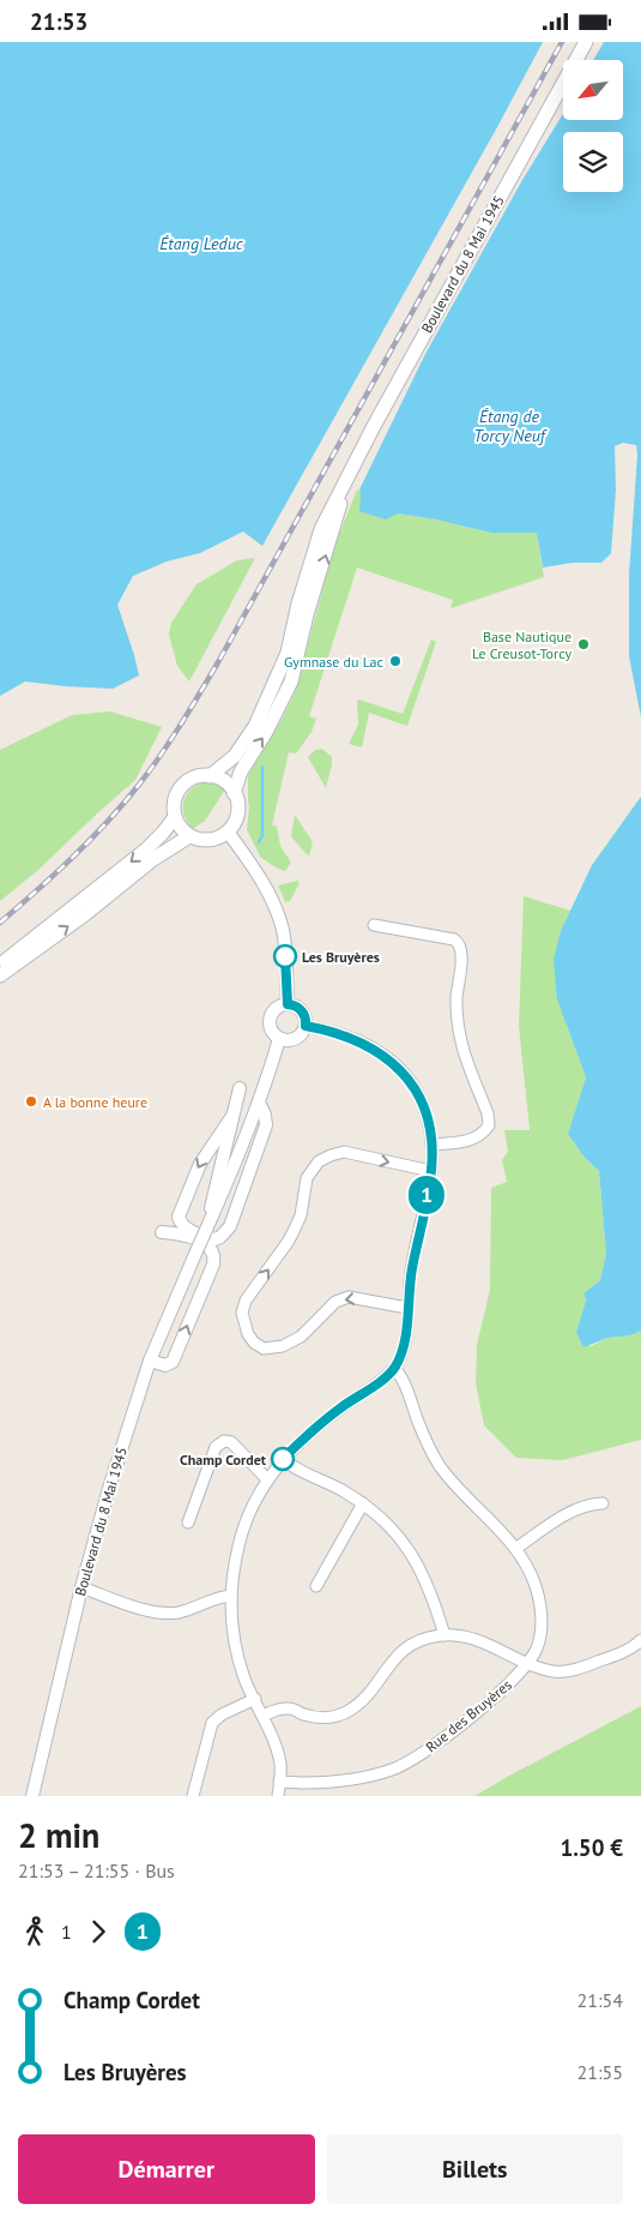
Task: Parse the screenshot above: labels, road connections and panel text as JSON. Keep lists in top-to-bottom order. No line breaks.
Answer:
{"streets":{"main road":["Boulevard du 8 Mai 1945"],"street":["Rue des Bruyères"]},"water":["Étang Leduc","Étang de Torcy Neuf"],"places":["Base Nautique Le Creusot-Torcy","Gymnase du Lac","Les Bruyères","A la bonne heure","Champ Cordet"],"lines":["bus line 1"],"north":"bottom left","page":{"status":"21:53","on_map":"1","heading":["2 min","21:53 – 21:55 · Bus","1.50 €"],"legs":["1","1"],"list":[{"name":"Champ Cordet","value":"21:54"},{"name":"Les Bruyères","value":"21:55"}],"buttons":["Démarrer","Billets"]}}
